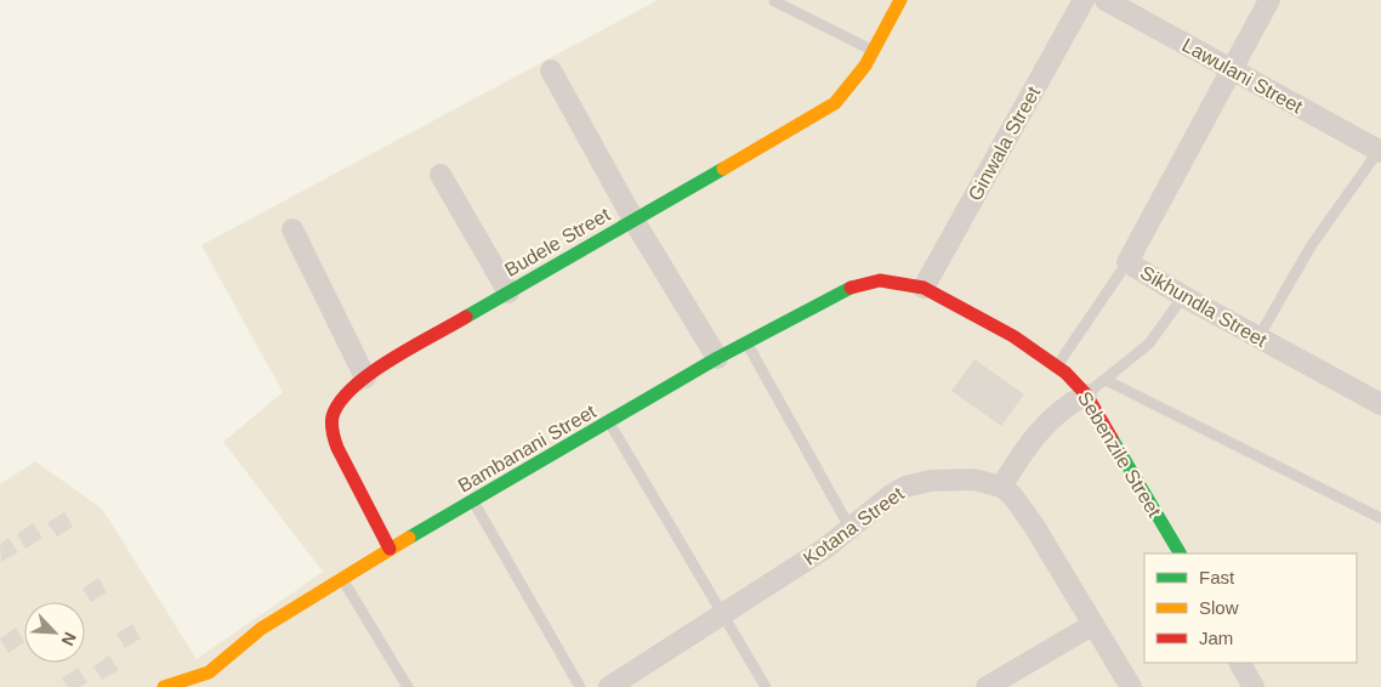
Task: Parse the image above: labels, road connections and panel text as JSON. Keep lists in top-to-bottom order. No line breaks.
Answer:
{"streets":{"street":["Lawulani Street","Ginwala Street","Budele Street","Sikhundla Street","Bambanani Street","Sebenzile Street","Kotana Street"]},"crossings":[["Lawulani Street","Sikhundla Street"],["Ginwala Street","Bambanani Street"],["Ginwala Street","Sebenzile Street"],["Budele Street","Bambanani Street"],["Bambanani Street","Sebenzile Street"]],"legend":["Fast","Slow","Jam"],"north":"bottom right"}
